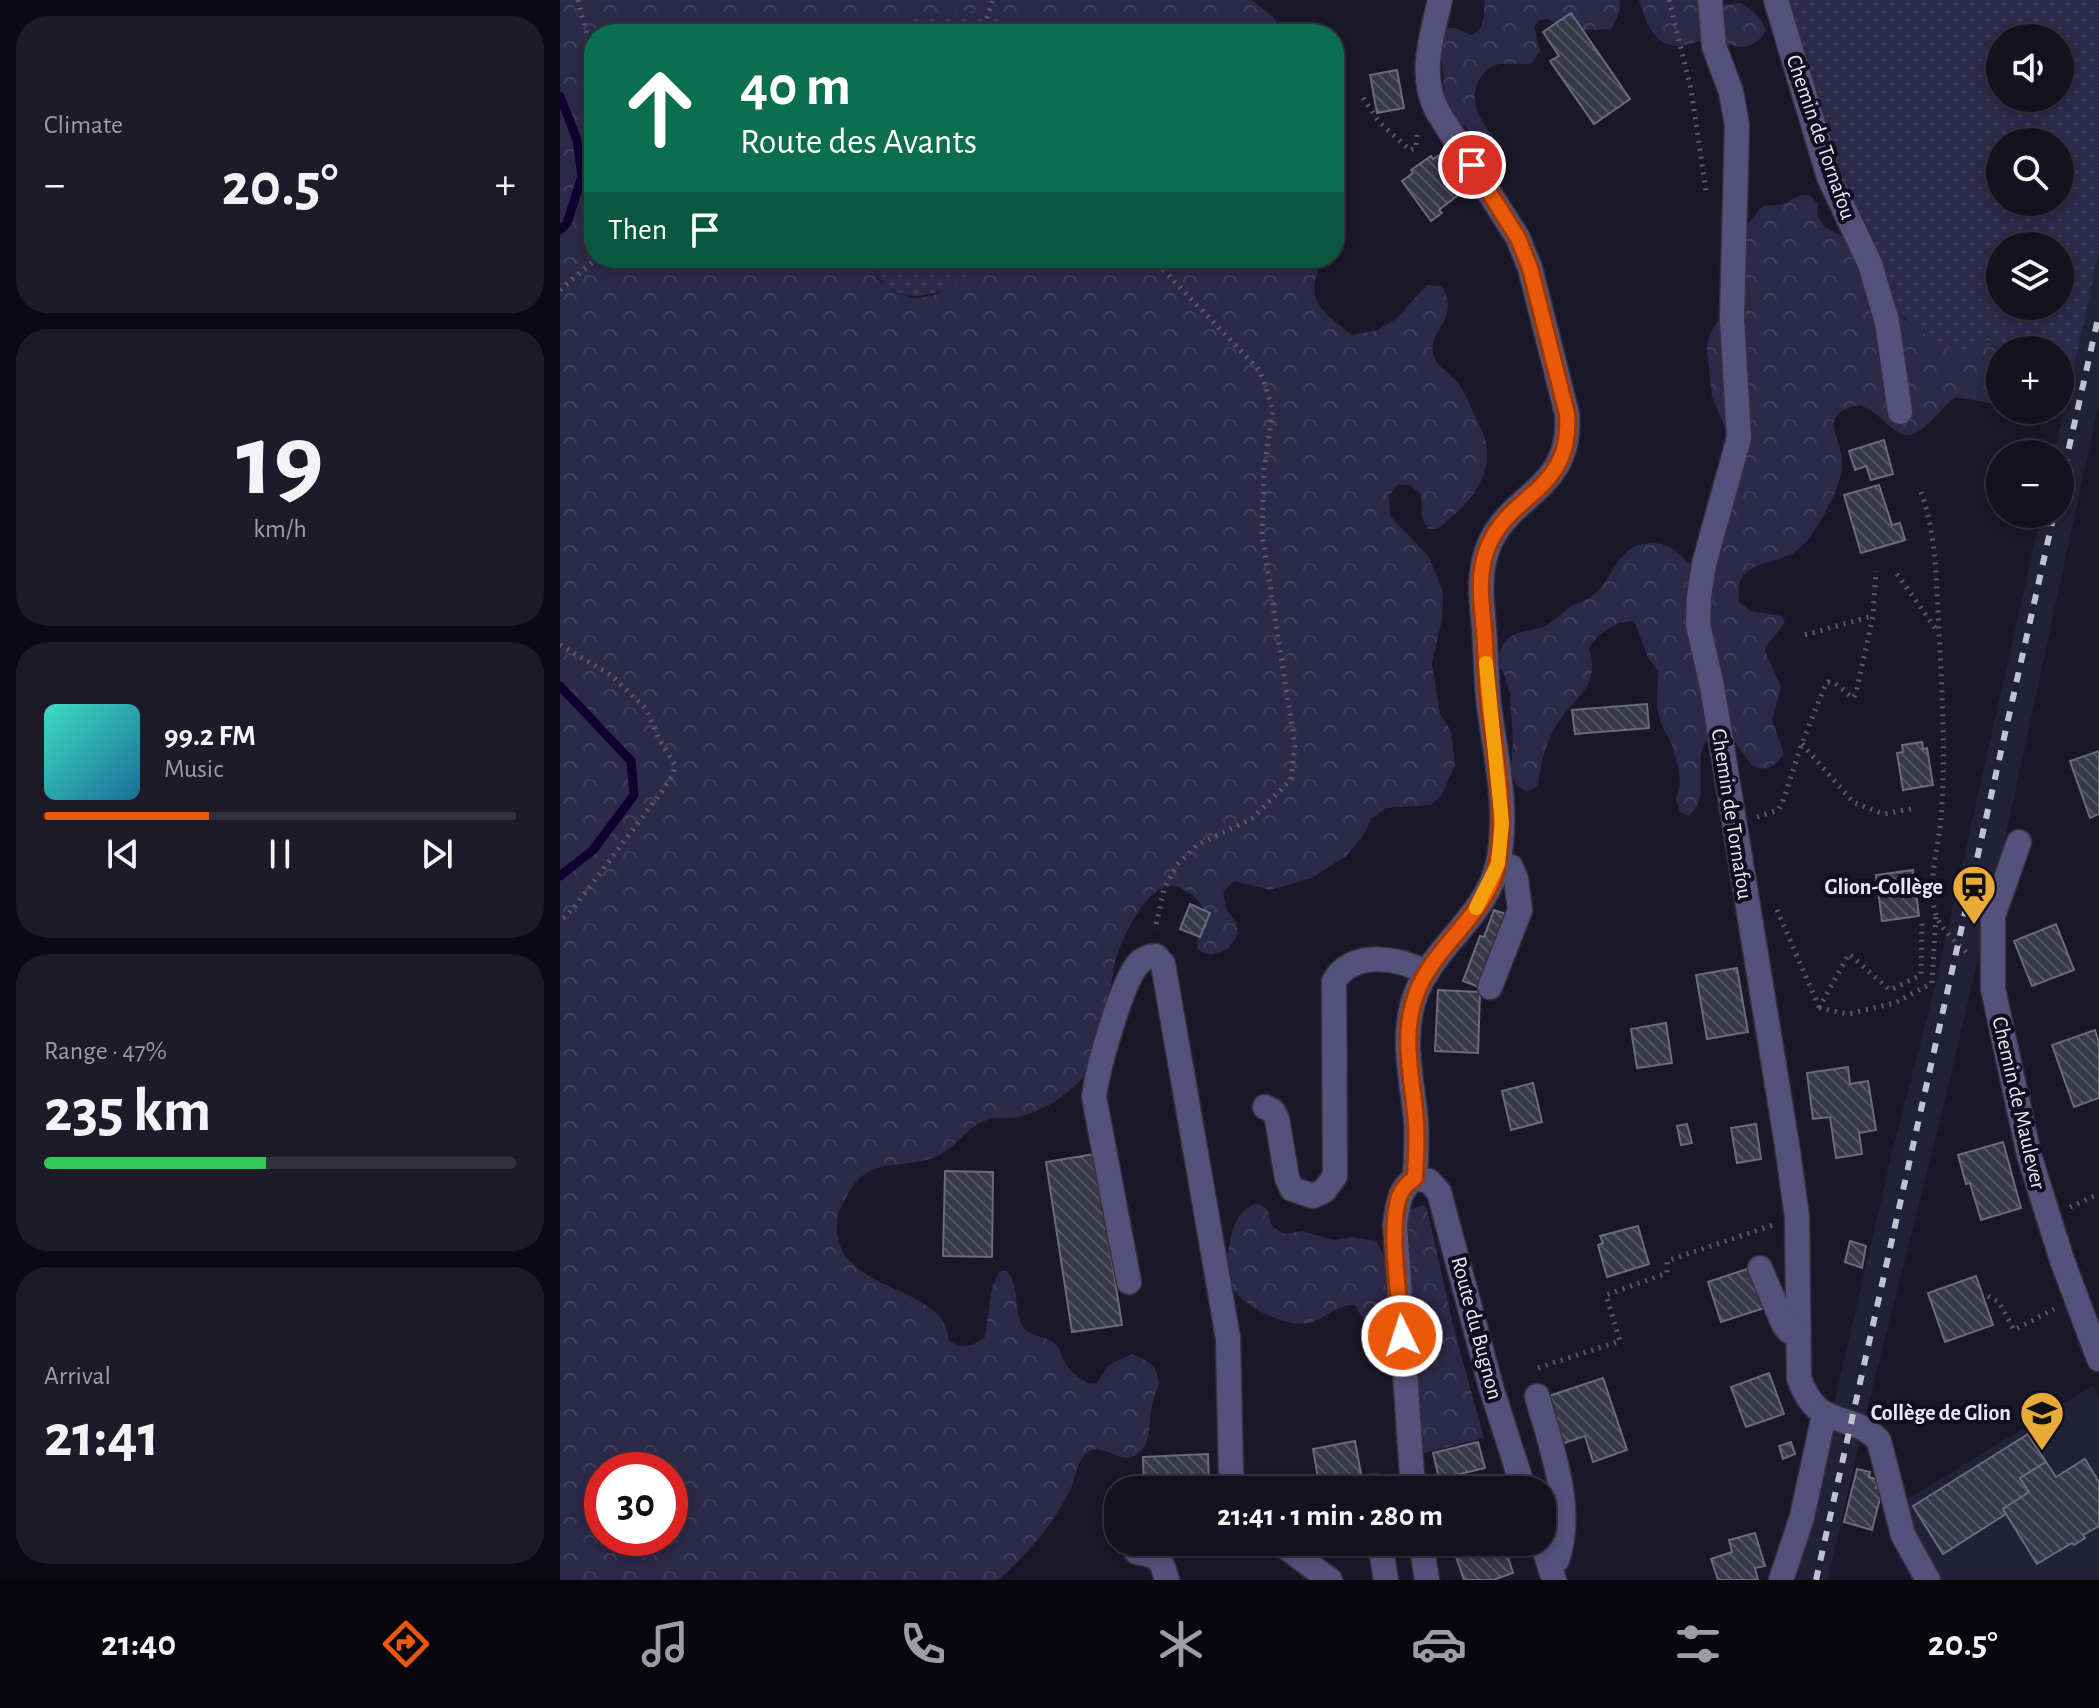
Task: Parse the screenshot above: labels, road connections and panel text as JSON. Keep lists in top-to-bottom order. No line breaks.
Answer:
{"streets":{"street":["Chemin de Tornafou","Chemin de Maulever","Route du Bugnon"]},"places":{"station":["Glion-Collège"],"school or university":["Collège de Glion"]},"page":{"tile":["Climate",["19","km/h"],["Range · 47%","235 km"],["Arrival","21:41"]],"map_buttons":["+","−"],"turn":["40 m","Route des Avants"],"heat":["−","20.5°","+"],"then":"Then","song":["99.2 FM","Music"],"limit":"30","trip":"21:41 · 1 min · 280 m","tabs":["21:40","20.5°"]}}
